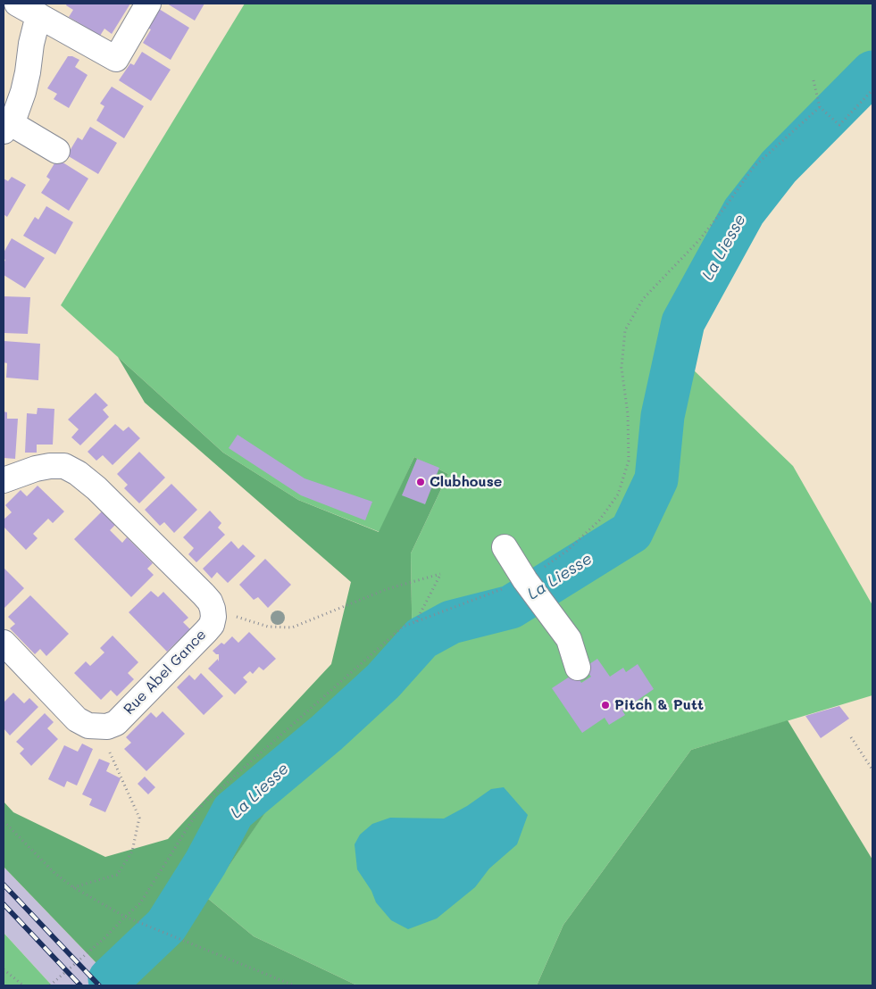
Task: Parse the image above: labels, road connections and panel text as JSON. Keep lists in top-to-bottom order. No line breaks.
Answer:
{"streets":{"street":["Rue Abel Gance"]},"water":["La Liesse"],"places":["Clubhouse","Pitch & Putt"]}
